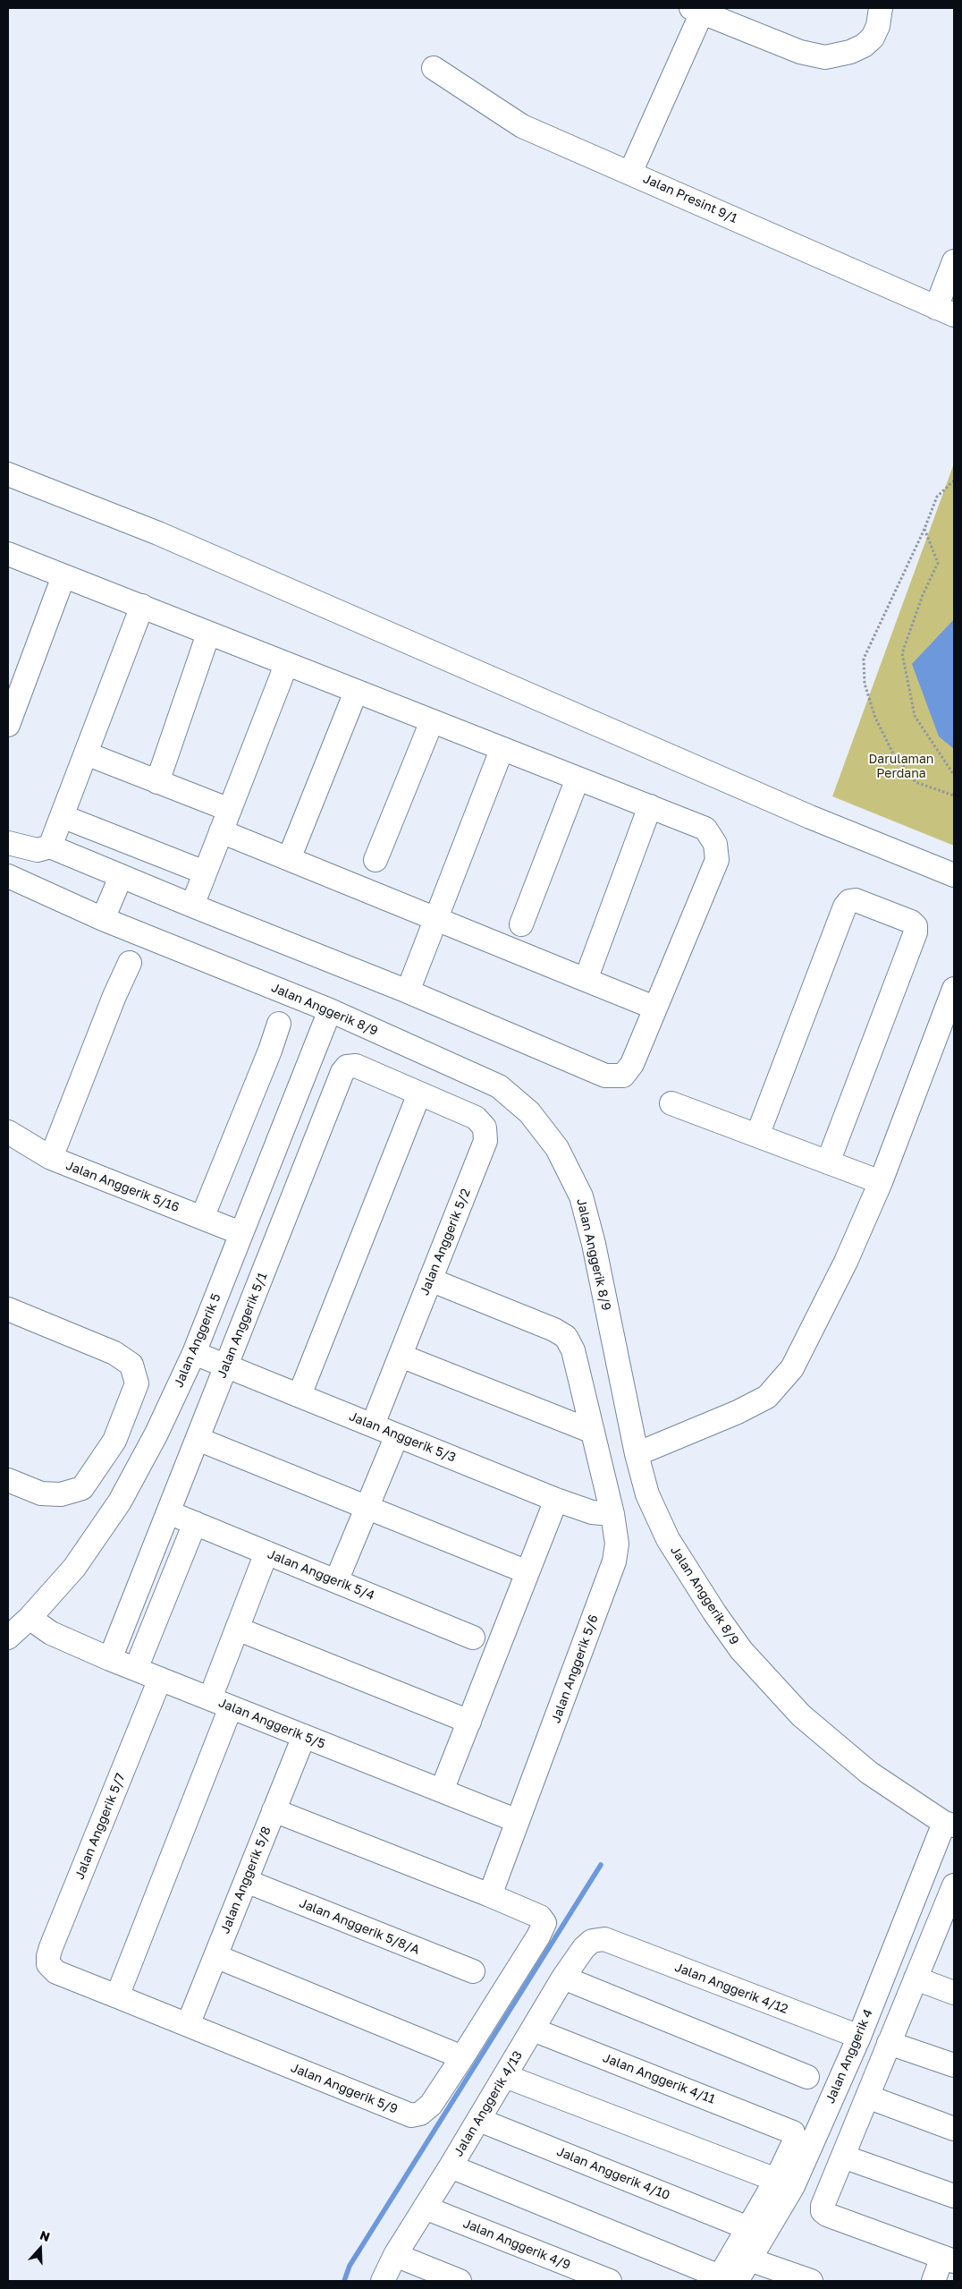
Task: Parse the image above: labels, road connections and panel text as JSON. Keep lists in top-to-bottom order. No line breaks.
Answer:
{"streets":{"street":["Jalan Presint 9/1","Jalan Anggerik 8/9","Jalan Anggerik 5/16","Jalan Anggerik 5/2","Jalan Anggerik 5/1","Jalan Anggerik 5","Jalan Anggerik 5/3","Jalan Anggerik 5/4","Jalan Anggerik 5/6","Jalan Anggerik 5/5","Jalan Anggerik 5/7","Jalan Anggerik 5/8","Jalan Anggerik 5/8/A","Jalan Anggerik 4/12","Jalan Anggerik 4","Jalan Anggerik 4/11","Jalan Anggerik 5/9","Jalan Anggerik 4/13","Jalan Anggerik 4/10","Jalan Anggerik 4/9"]},"crossings":[["Jalan Anggerik 8/9","Jalan Anggerik 5"],["Jalan Anggerik 8/9","Jalan Anggerik 4"],["Jalan Anggerik 5/16","Jalan Anggerik 5"],["Jalan Anggerik 5/2","Jalan Anggerik 5/1"],["Jalan Anggerik 5/2","Jalan Anggerik 5/3"],["Jalan Anggerik 5/2","Jalan Anggerik 5/6"],["Jalan Anggerik 5/1","Jalan Anggerik 5/3"],["Jalan Anggerik 5/1","Jalan Anggerik 5/4"],["Jalan Anggerik 5/1","Jalan Anggerik 5/5"],["Jalan Anggerik 5","Jalan Anggerik 5/3"],["Jalan Anggerik 5","Jalan Anggerik 5/5"],["Jalan Anggerik 5/3","Jalan Anggerik 5/6"],["Jalan Anggerik 5/6","Jalan Anggerik 5/5"],["Jalan Anggerik 5/6","Jalan Anggerik 5/9"],["Jalan Anggerik 5/5","Jalan Anggerik 5/7"],["Jalan Anggerik 5/5","Jalan Anggerik 5/8"],["Jalan Anggerik 5/7","Jalan Anggerik 5/9"],["Jalan Anggerik 5/8","Jalan Anggerik 5/8/A"],["Jalan Anggerik 5/8","Jalan Anggerik 5/9"],["Jalan Anggerik 4/12","Jalan Anggerik 4"],["Jalan Anggerik 4/12","Jalan Anggerik 4/13"],["Jalan Anggerik 4/11","Jalan Anggerik 4/13"],["Jalan Anggerik 4/13","Jalan Anggerik 4/10"],["Jalan Anggerik 4/13","Jalan Anggerik 4/9"]],"parks":["Darulaman Perdana"],"north":"top"}
